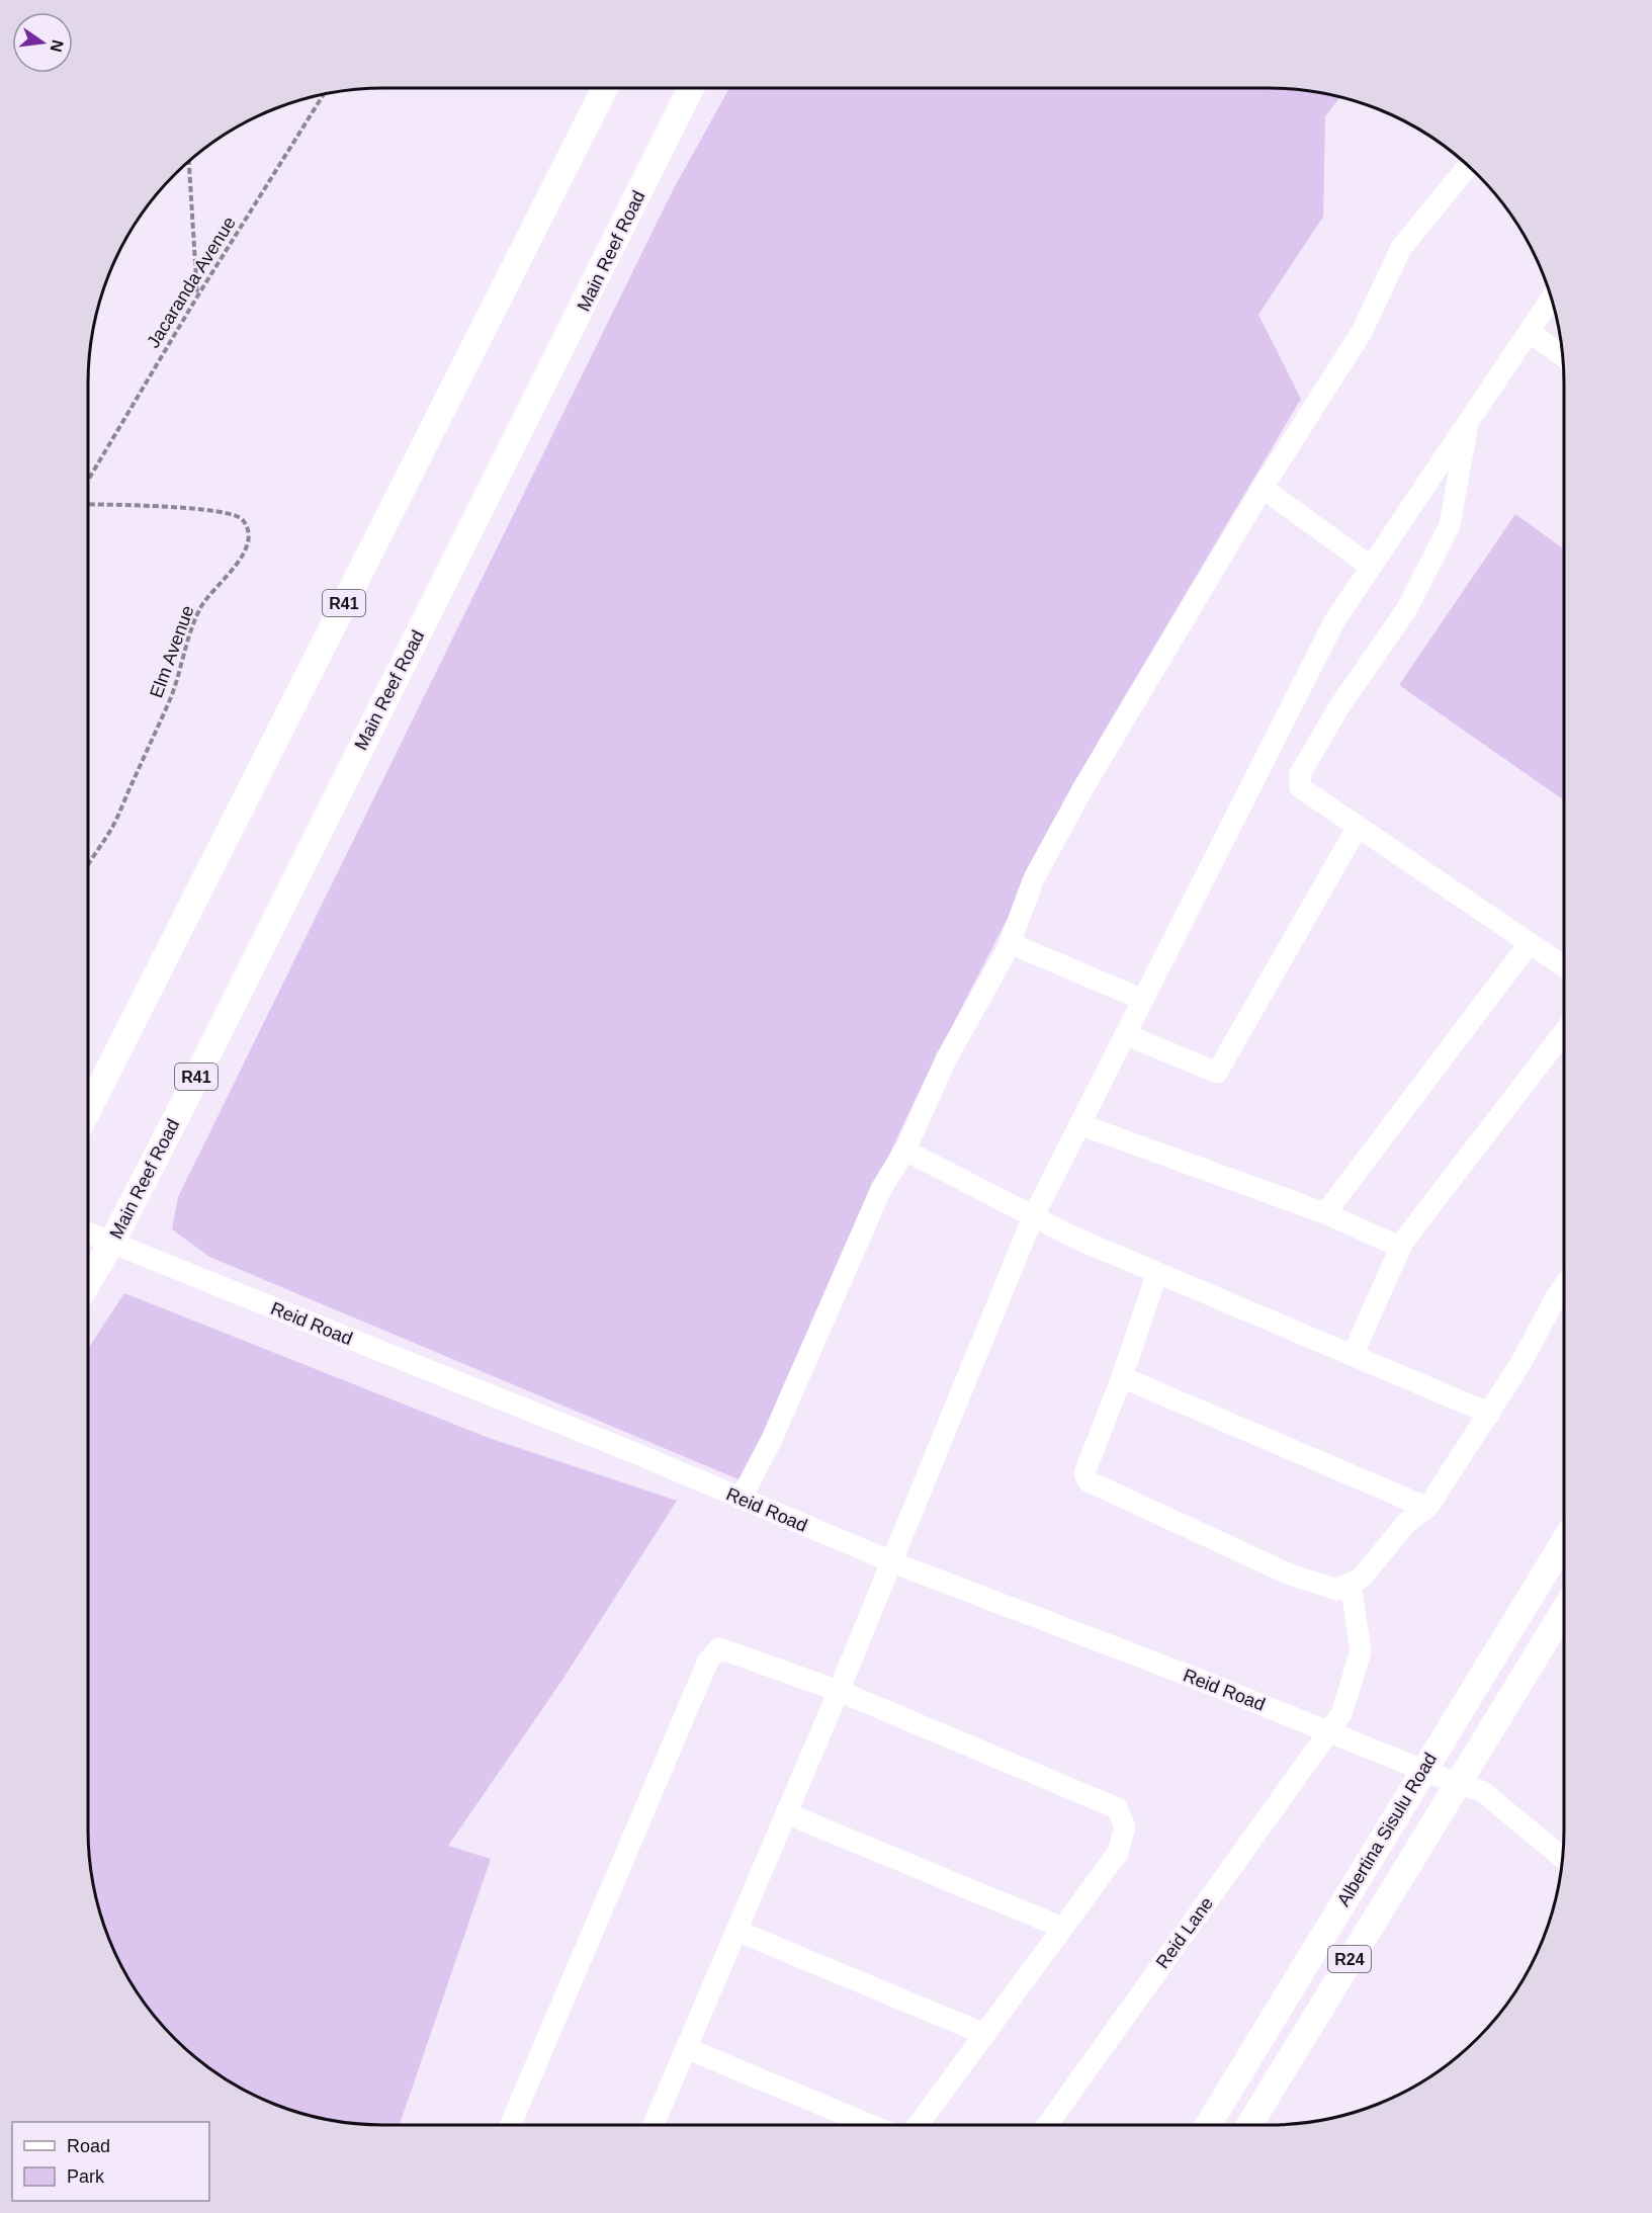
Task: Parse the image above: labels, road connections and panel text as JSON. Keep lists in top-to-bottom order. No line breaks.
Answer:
{"streets":{"main road":["Main Reef Road","R41","Albertina Sisulu Road","R24"],"street":["Reid Road","Reid Lane"],"path":["Jacaranda Avenue","Elm Avenue"]},"crossings":[["Main Reef Road","Reid Road"],["Reid Road","Albertina Sisulu Road"],["Reid Road","Reid Lane"]],"legend":["Road","Park"],"north":"right"}
